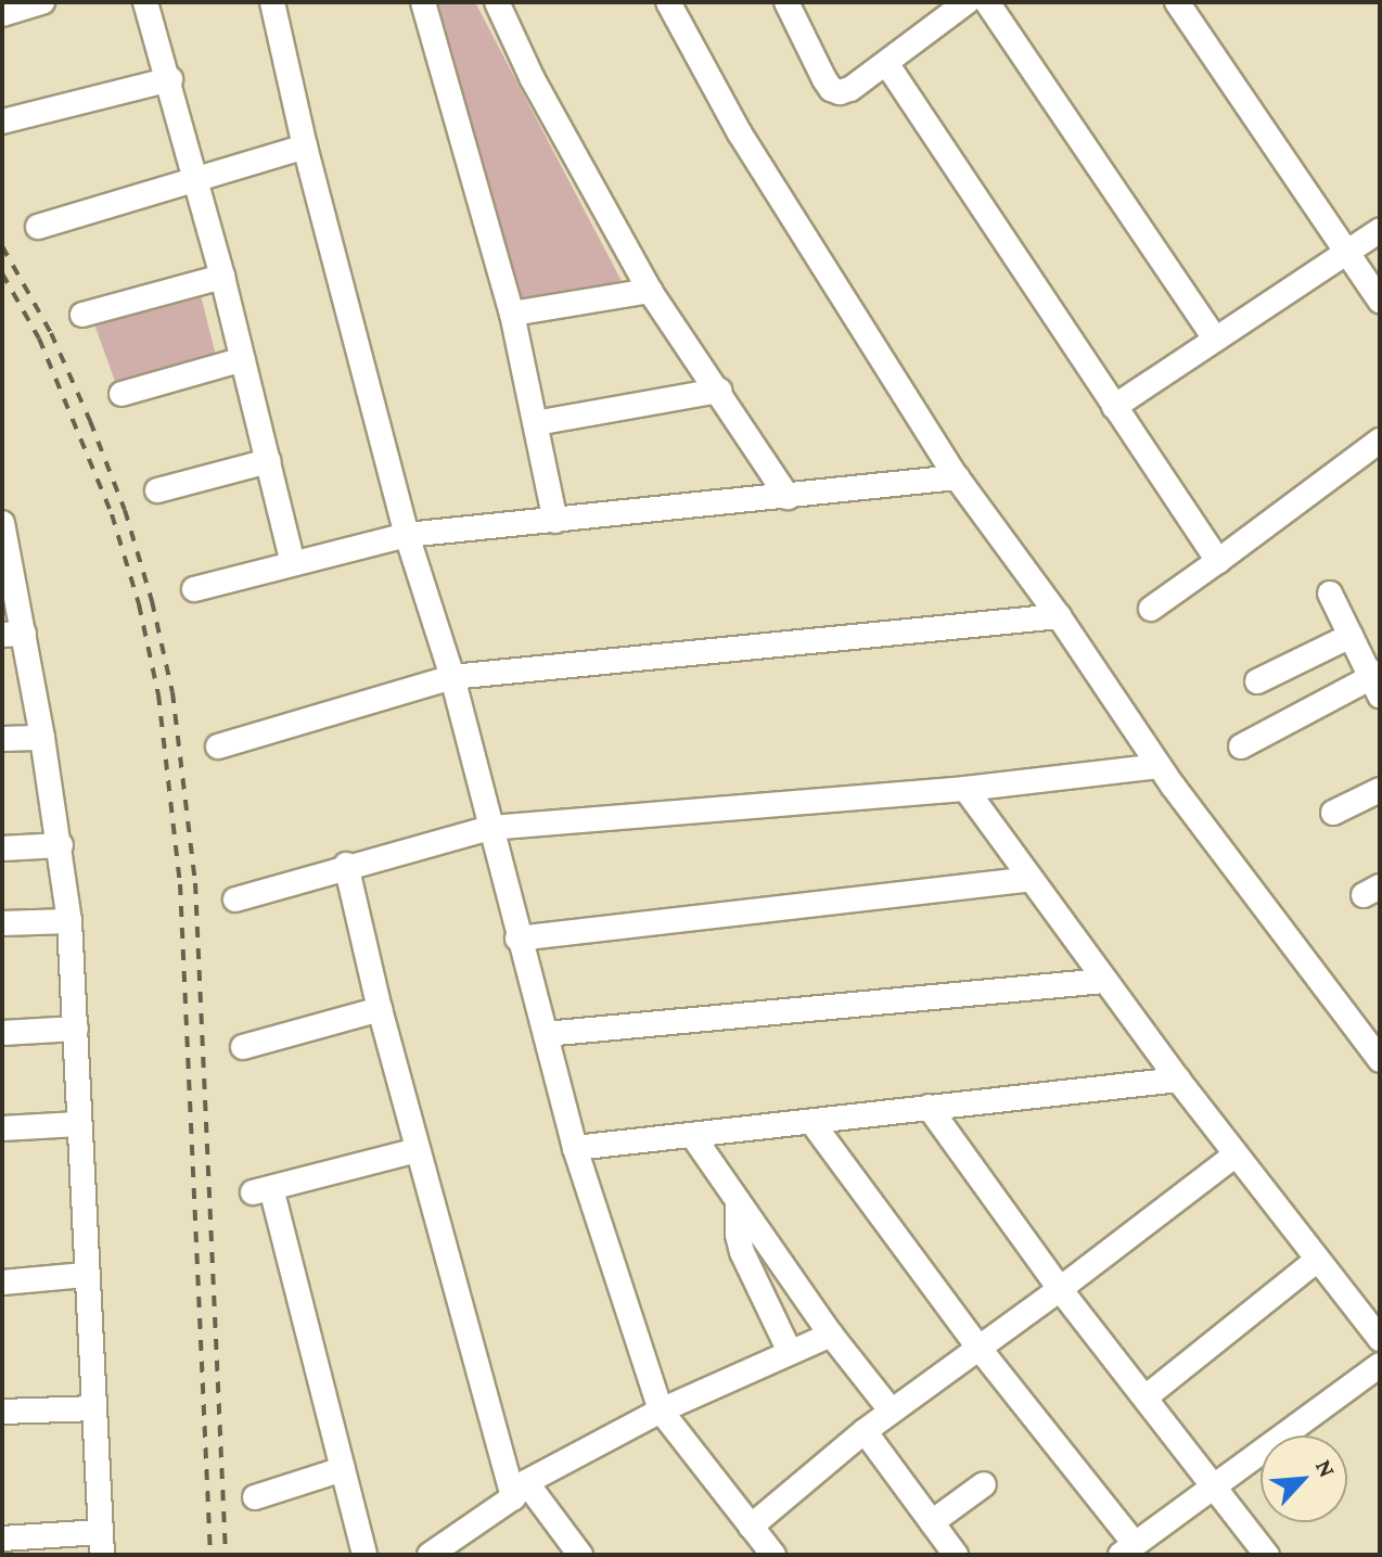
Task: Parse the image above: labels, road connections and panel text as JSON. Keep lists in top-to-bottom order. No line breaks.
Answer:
{"north":"top right"}
